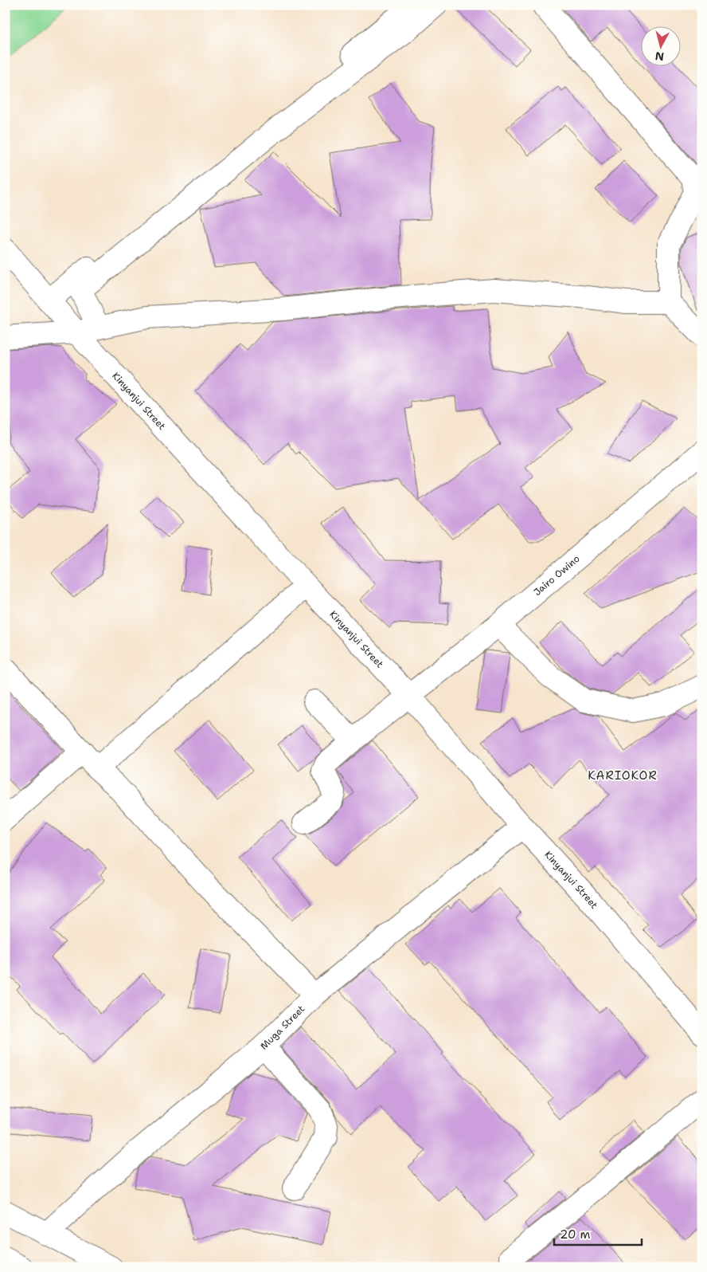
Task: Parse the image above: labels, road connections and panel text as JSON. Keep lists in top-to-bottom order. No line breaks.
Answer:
{"streets":{"street":["Kinyanjui Street","Jairo Owino","Muga Street"]},"crossings":[["Kinyanjui Street","Jairo Owino"],["Kinyanjui Street","Muga Street"]],"districts":["KARIOKOR"],"scale_bar":"20 m","north":"bottom"}
